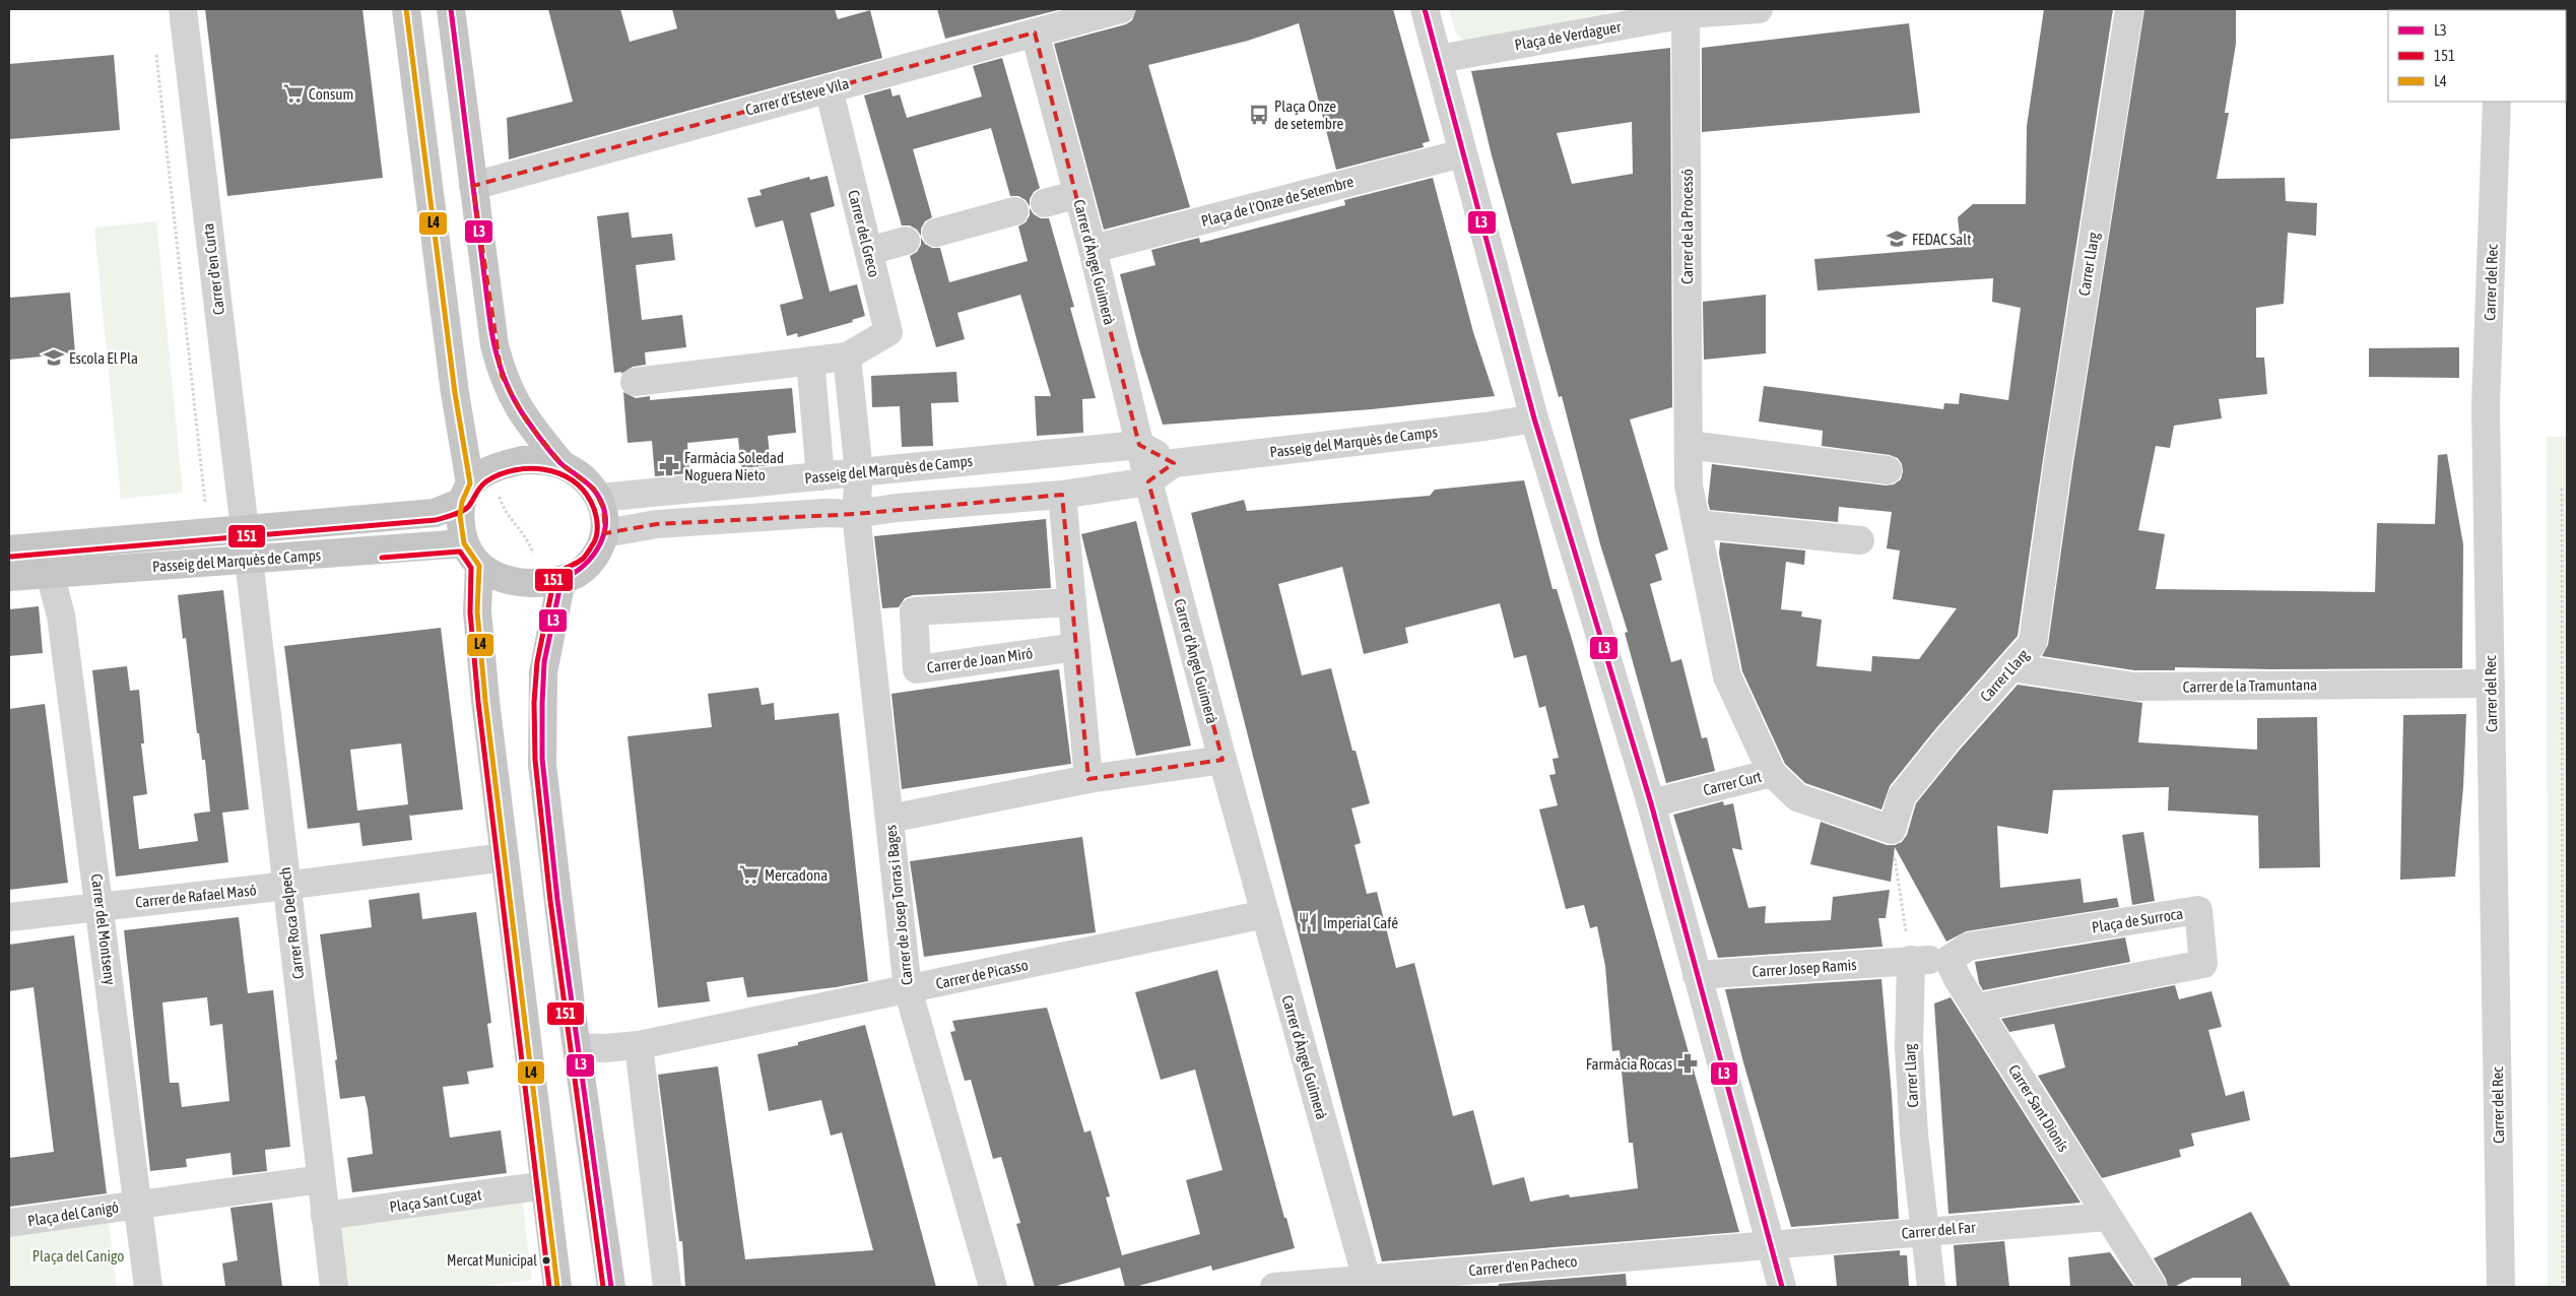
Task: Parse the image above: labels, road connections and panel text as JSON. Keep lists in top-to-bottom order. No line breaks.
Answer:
{"streets":{"main road":["Passeig del Marquès de Camps"],"street":["Plaça de Verdaguer","Carrer d'Esteve Vila","Plaça de l'Onze de Setembre","Carrer de la Processó","Carrer del Greco","Carrer d'Àngel Guimerà","Carrer Llarg","Carrer d'en Curta","Carrer del Rec","Carrer de Joan Miró","Carrer de la Tramuntana","Carrer Curt","Carrer de Rafael Masó","Carrer de Josep Torras i Bages","Plaça de Surroca","Carrer Roca Delpech","Carrer del Montseny","Carrer Josep Ramis","Carrer de Picasso","Carrer Sant Dionís","Plaça Sant Cugat","Plaça del Canigó","Carrer del Far","Carrer d'en Pacheco"]},"crossings":[["Plaça de Verdaguer","Carrer de la Processó"],["Carrer d'Esteve Vila","Carrer del Greco"],["Carrer d'Esteve Vila","Carrer d'Àngel Guimerà"],["Plaça de l'Onze de Setembre","Carrer d'Àngel Guimerà"],["Carrer de la Processó","Carrer Curt"],["Carrer d'Àngel Guimerà","Passeig del Marquès de Camps"],["Carrer d'Àngel Guimerà","Carrer de Picasso"],["Carrer d'Àngel Guimerà","Carrer d'en Pacheco"],["Carrer Llarg","Carrer de la Tramuntana"],["Carrer Llarg","Carrer Curt"],["Carrer Llarg","Carrer Josep Ramis"],["Carrer Llarg","Carrer del Far"],["Carrer d'en Curta","Passeig del Marquès de Camps"],["Carrer del Rec","Carrer de la Tramuntana"],["Passeig del Marquès de Camps","Carrer de Josep Torras i Bages"],["Passeig del Marquès de Camps","Carrer Roca Delpech"],["Passeig del Marquès de Camps","Carrer del Montseny"],["Carrer de Rafael Masó","Carrer Roca Delpech"],["Carrer de Rafael Masó","Carrer del Montseny"],["Carrer de Josep Torras i Bages","Carrer de Picasso"],["Plaça de Surroca","Carrer Sant Dionís"],["Carrer Roca Delpech","Plaça Sant Cugat"],["Carrer Roca Delpech","Plaça del Canigó"],["Carrer del Montseny","Plaça del Canigó"],["Carrer Sant Dionís","Carrer del Far"],["Carrer del Far","Carrer d'en Pacheco"]],"parks":["Plaça del Canigo"],"places":{"supermarket":["Consum","Mercadona"],"bus stop":["Plaça Onze de setembre"],"school or university":["FEDAC Salt","Escola El Pla"],"pharmacy":["Farmàcia Soledad Noguera Nieto","Farmàcia Rocas"],"restaurant":["Imperial Café"],"other":["Mercat Municipal"]},"lines":["transit line L3","transit line L4","transit line 151"],"legend":["L3","151","L4"]}
